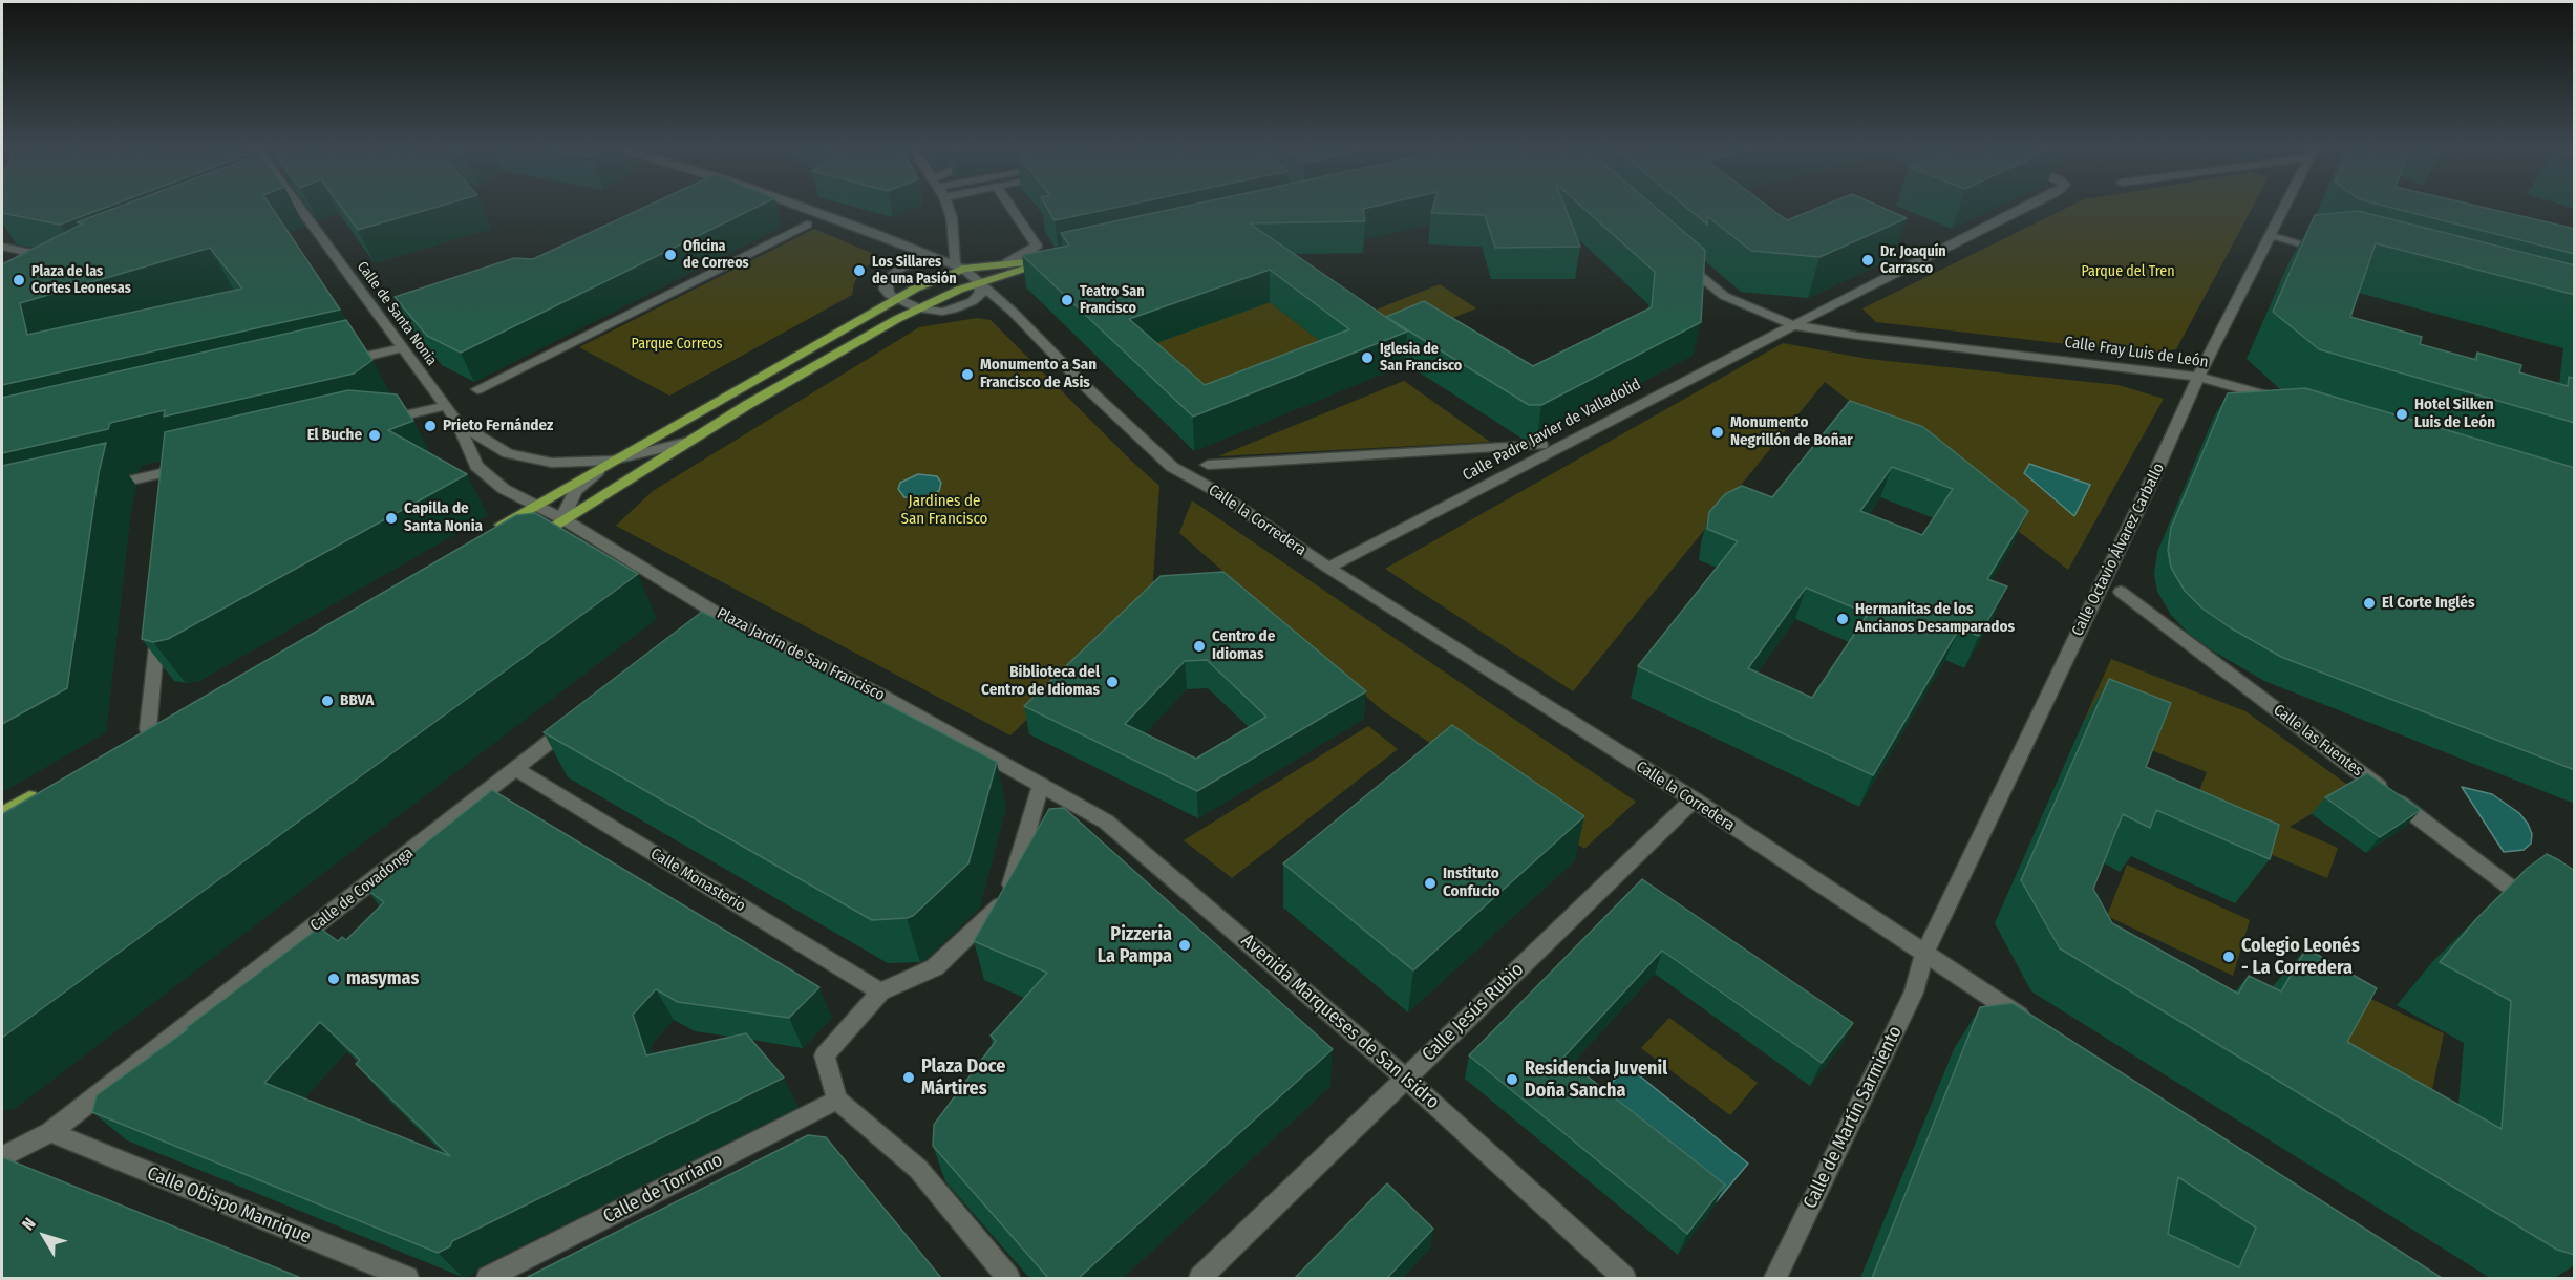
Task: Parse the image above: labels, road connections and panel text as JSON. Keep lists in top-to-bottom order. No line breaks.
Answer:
{"streets":{"street":["Calle de Santa Nonia","Calle Fray Luis de León","Calle Padre Javier de Valladolid","Calle la Corredera","Calle Octavio Álvarez Carballo","Plaza Jardín de San Francisco","Calle las Fuentes","Calle Monasterio","Calle de Covadonga","Calle Jesús Rubio","Avenida Marqueses de San Isidro","Calle de Martín Sarmiento","Calle de Torriano","Calle Obispo Manrique"]},"crossings":[["Calle de Santa Nonia","Plaza Jardín de San Francisco"],["Calle Fray Luis de León","Calle Padre Javier de Valladolid"],["Calle Fray Luis de León","Calle Octavio Álvarez Carballo"],["Calle Padre Javier de Valladolid","Calle la Corredera"],["Calle la Corredera","Calle Octavio Álvarez Carballo"],["Calle la Corredera","Calle Jesús Rubio"],["Calle la Corredera","Calle de Martín Sarmiento"],["Calle Octavio Álvarez Carballo","Calle de Martín Sarmiento"],["Plaza Jardín de San Francisco","Avenida Marqueses de San Isidro"],["Calle Monasterio","Calle de Covadonga"],["Calle de Covadonga","Calle Obispo Manrique"],["Calle Jesús Rubio","Avenida Marqueses de San Isidro"]],"parks":["Parque del Tren","Parque Correos","Jardines de San Francisco"],"places":["Oficina de Correos","Dr. Joaquín Carrasco","Los Sillares de una Pasión","Plaza de las Cortes Leonesas","Teatro San Francisco","Iglesia de San Francisco","Monumento a San Francisco de Asis","Hotel Silken Luis de León","Prieto Fernández","Monumento Negrillón de Boñar","El Buche","Capilla de Santa Nonia","El Corte Inglés","Hermanitas de los Ancianos Desamparados","Centro de Idiomas","Biblioteca del Centro de Idiomas","BBVA","Instituto Confucio","Pizzeria La Pampa","Colegio Leonés - La Corredera","masymas","Plaza Doce Mártires","Residencia Juvenil Doña Sancha"],"north":"top left"}
